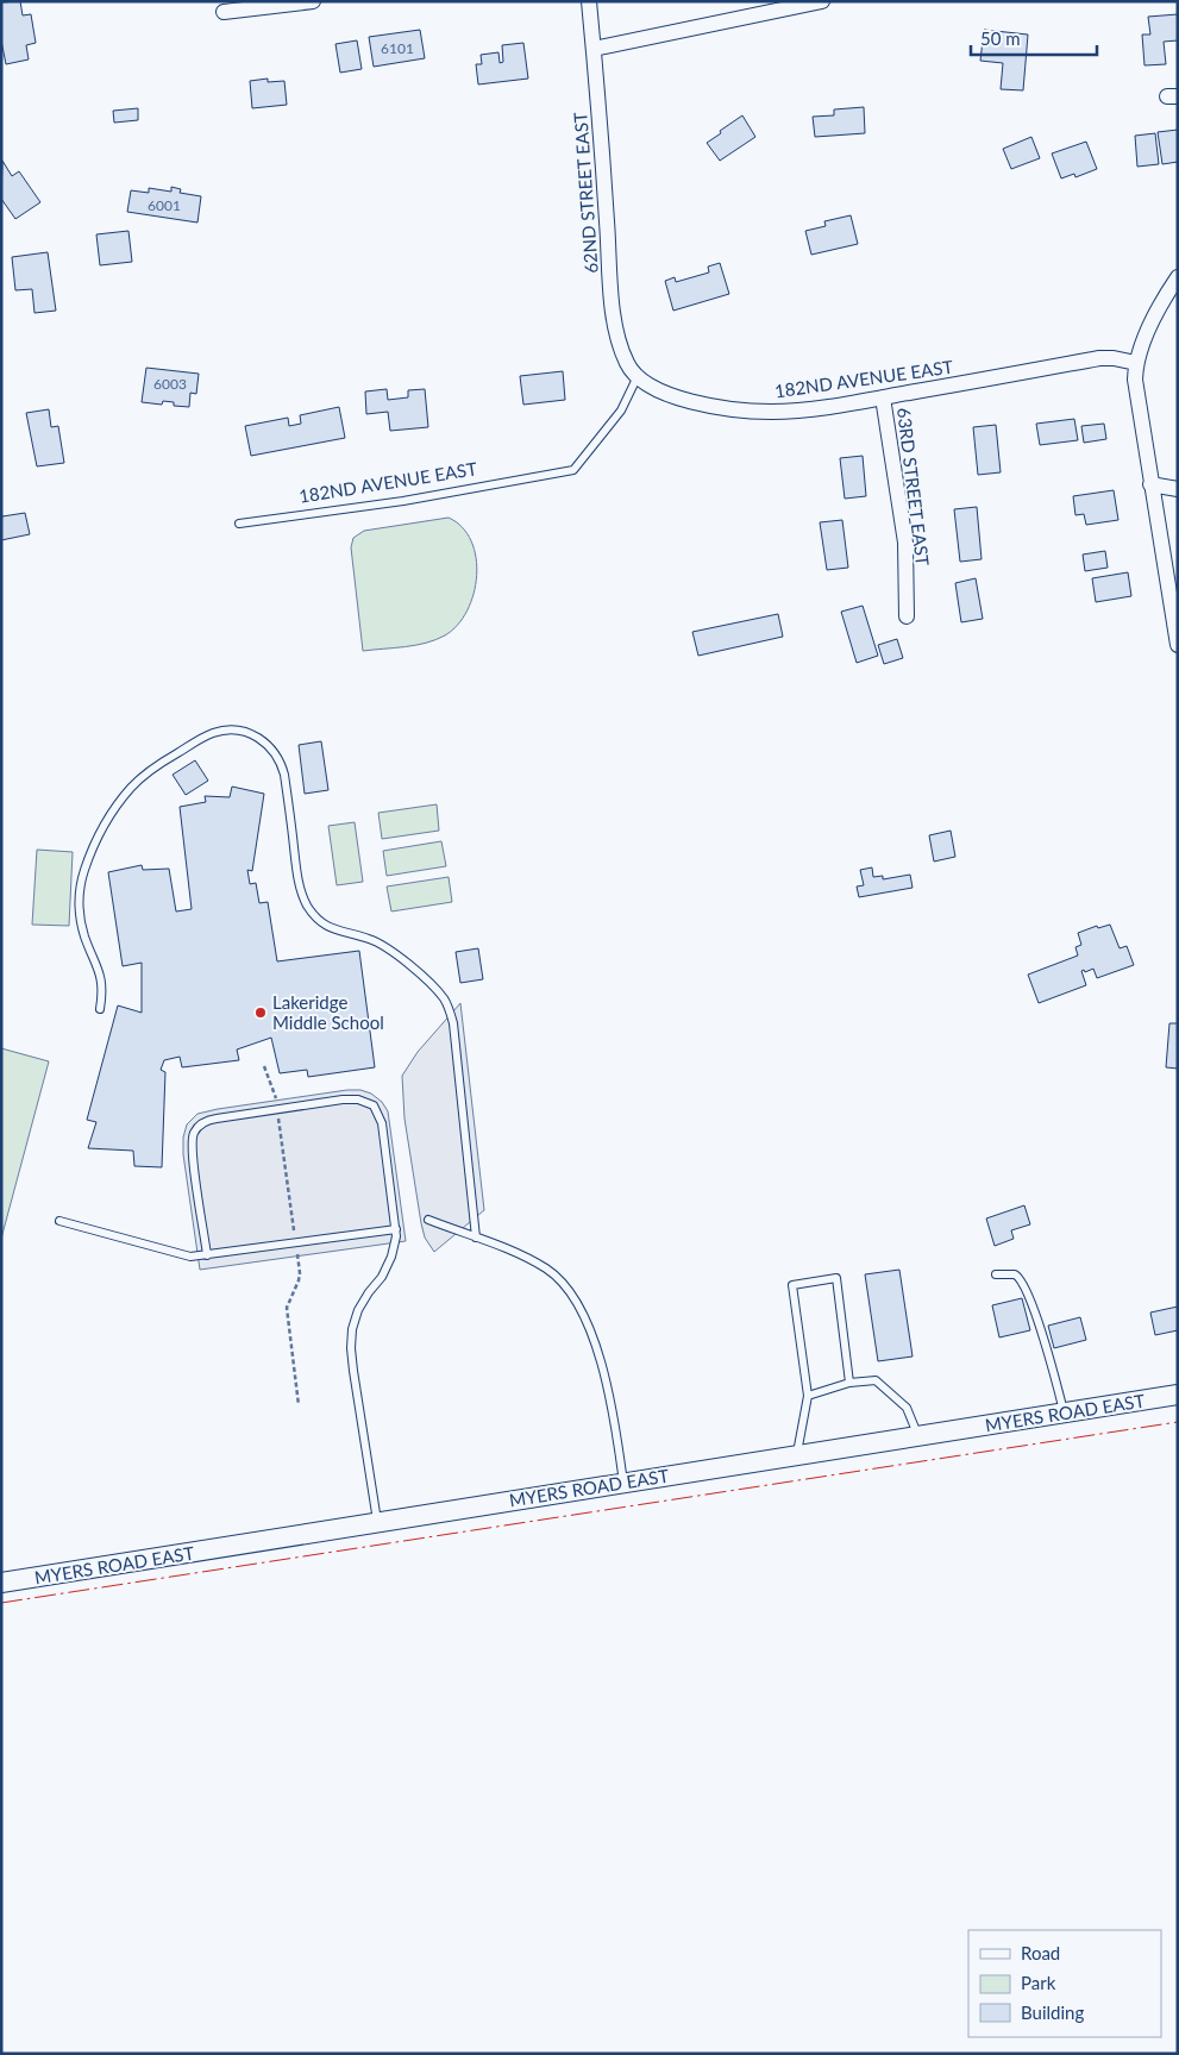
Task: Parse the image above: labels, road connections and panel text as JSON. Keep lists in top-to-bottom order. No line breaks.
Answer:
{"streets":{"street":["62ND STREET EAST","182ND AVENUE EAST","63RD STREET EAST","MYERS ROAD EAST"]},"crossings":[["62ND STREET EAST","182ND AVENUE EAST"],["182ND AVENUE EAST","63RD STREET EAST"]],"places":["Lakeridge Middle School"],"house_numbers":["6101","6001","6003"],"legend":["Road","Park","Building"],"scale_bar":"50 m"}
